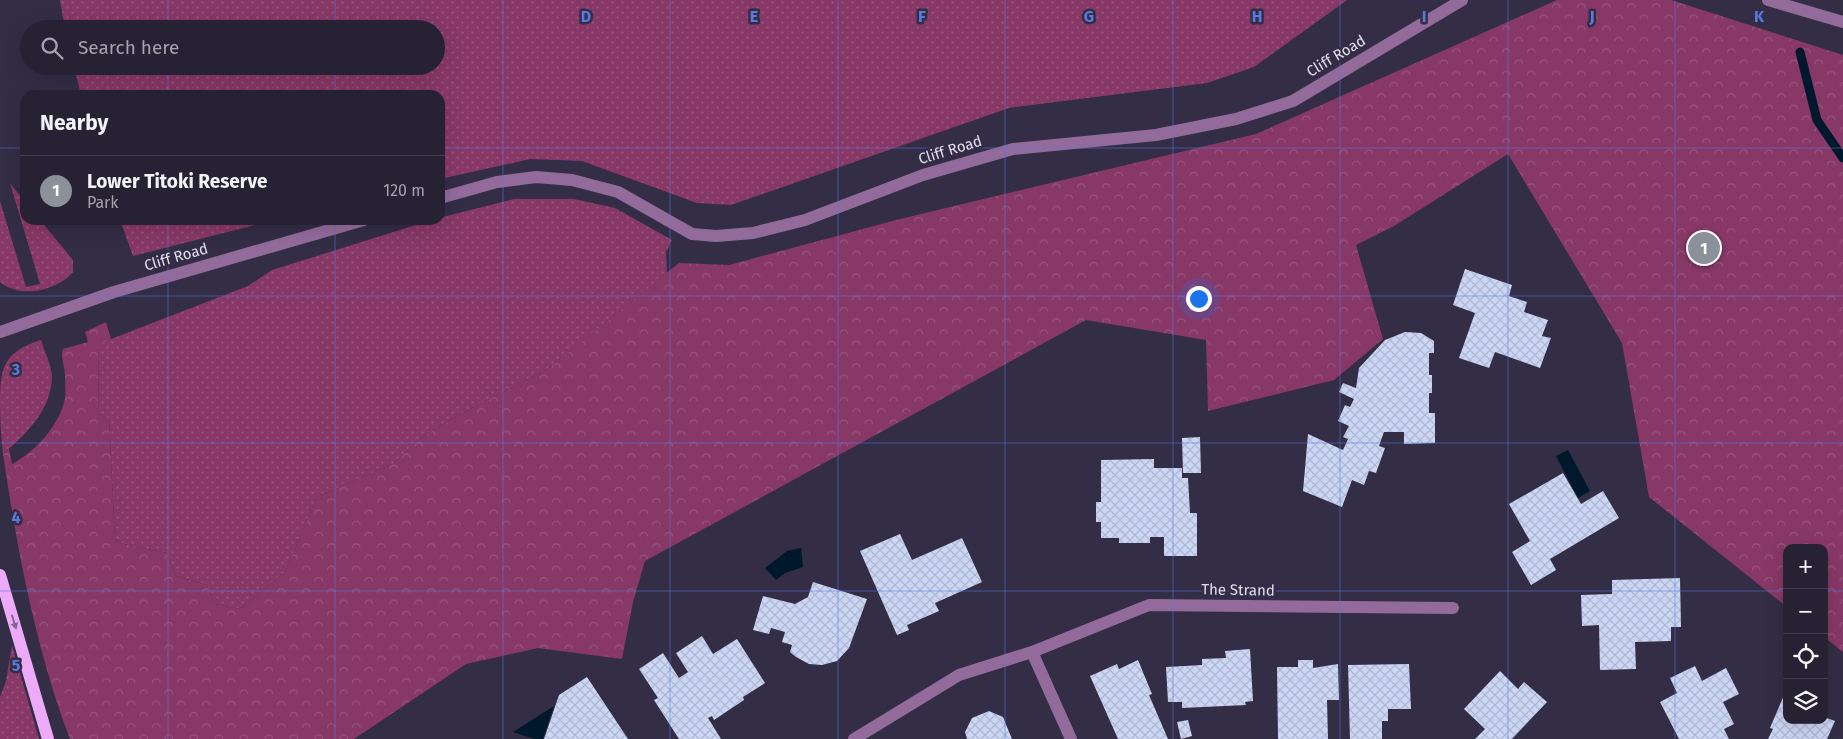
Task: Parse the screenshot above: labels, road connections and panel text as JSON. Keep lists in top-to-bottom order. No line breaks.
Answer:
{"streets":{"street":["Cliff Road","The Strand"]},"page":{"search":"Search here","heading":"Nearby","list":[{"mark":"1","name":"Lower Titoki Reserve","note":"Park","value":"120 m"}],"pins":"1","map_buttons":["+","−"]},"grid":{"columns":["D","E","F","G","H","I","J","K"],"rows":["3","4","5"]}}
